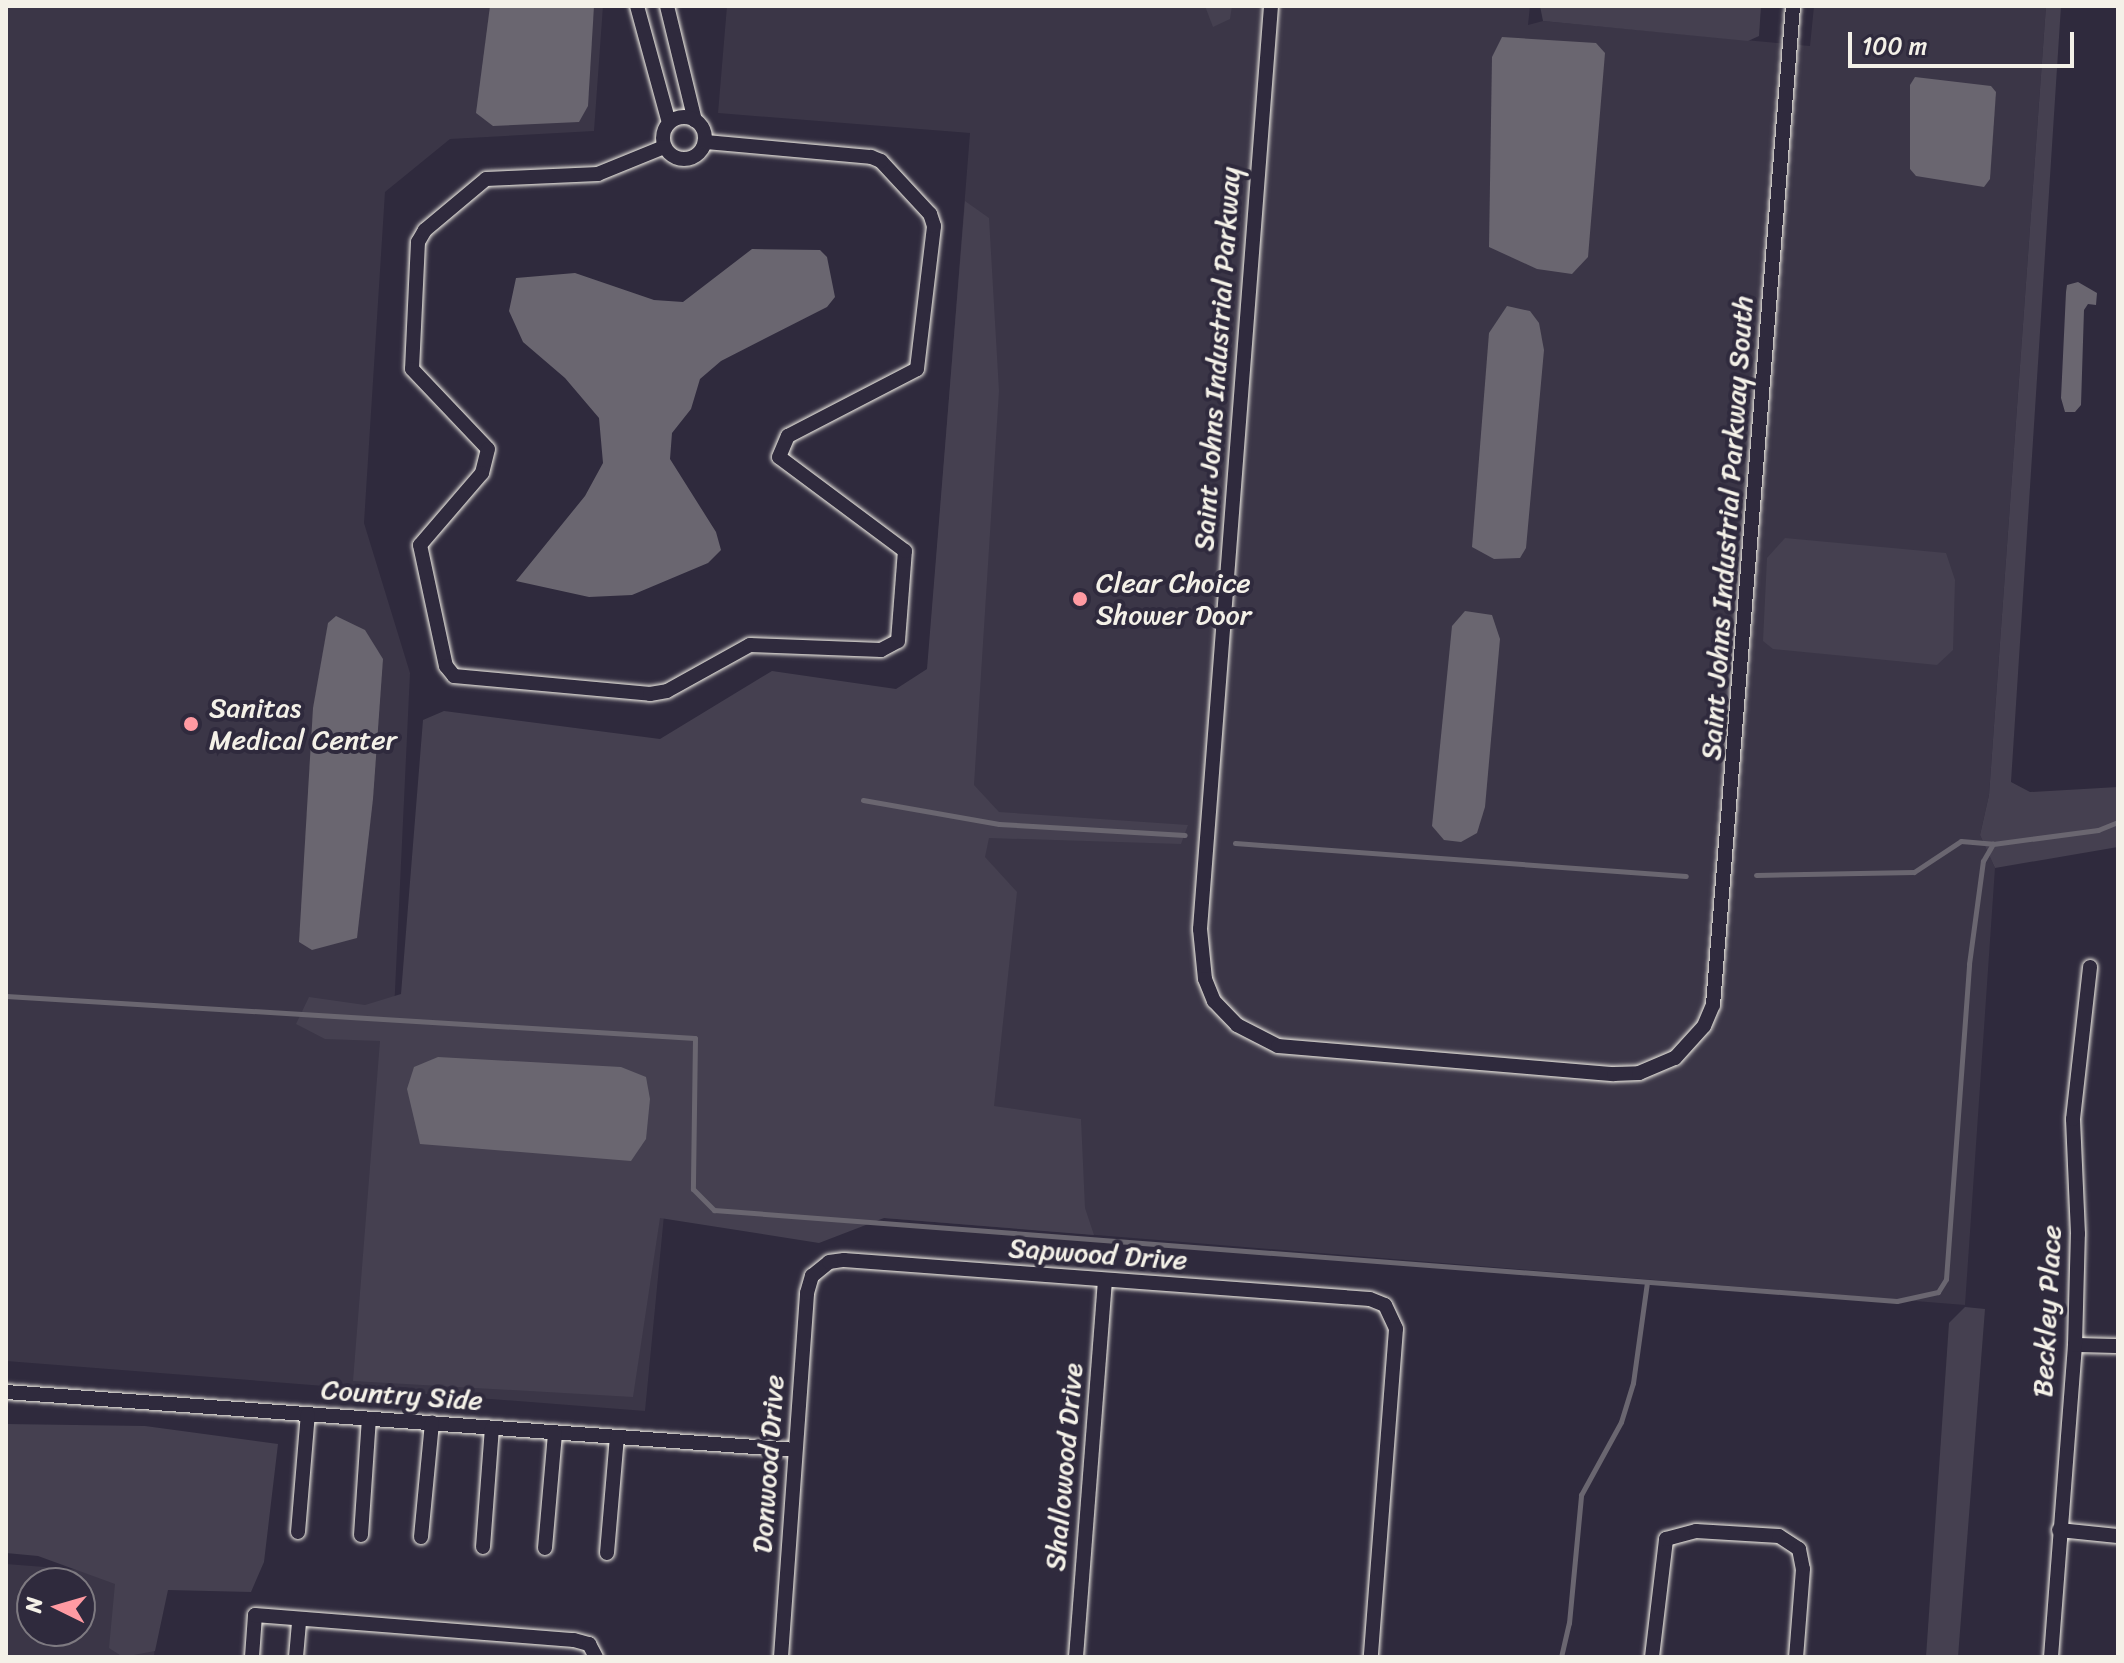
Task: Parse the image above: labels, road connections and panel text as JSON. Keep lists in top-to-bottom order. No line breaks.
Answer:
{"streets":{"street":["Saint Johns Industrial Parkway","Saint Johns Industrial Parkway South","Sapwood Drive","Beckley Place","Country Side","Donwood Drive","Shallowood Drive"]},"crossings":[["Saint Johns Industrial Parkway","Saint Johns Industrial Parkway South"],["Sapwood Drive","Donwood Drive"],["Sapwood Drive","Shallowood Drive"],["Country Side","Donwood Drive"]],"places":["Clear Choice Shower Door","Sanitas Medical Center"],"scale_bar":"100 m","north":"left"}
